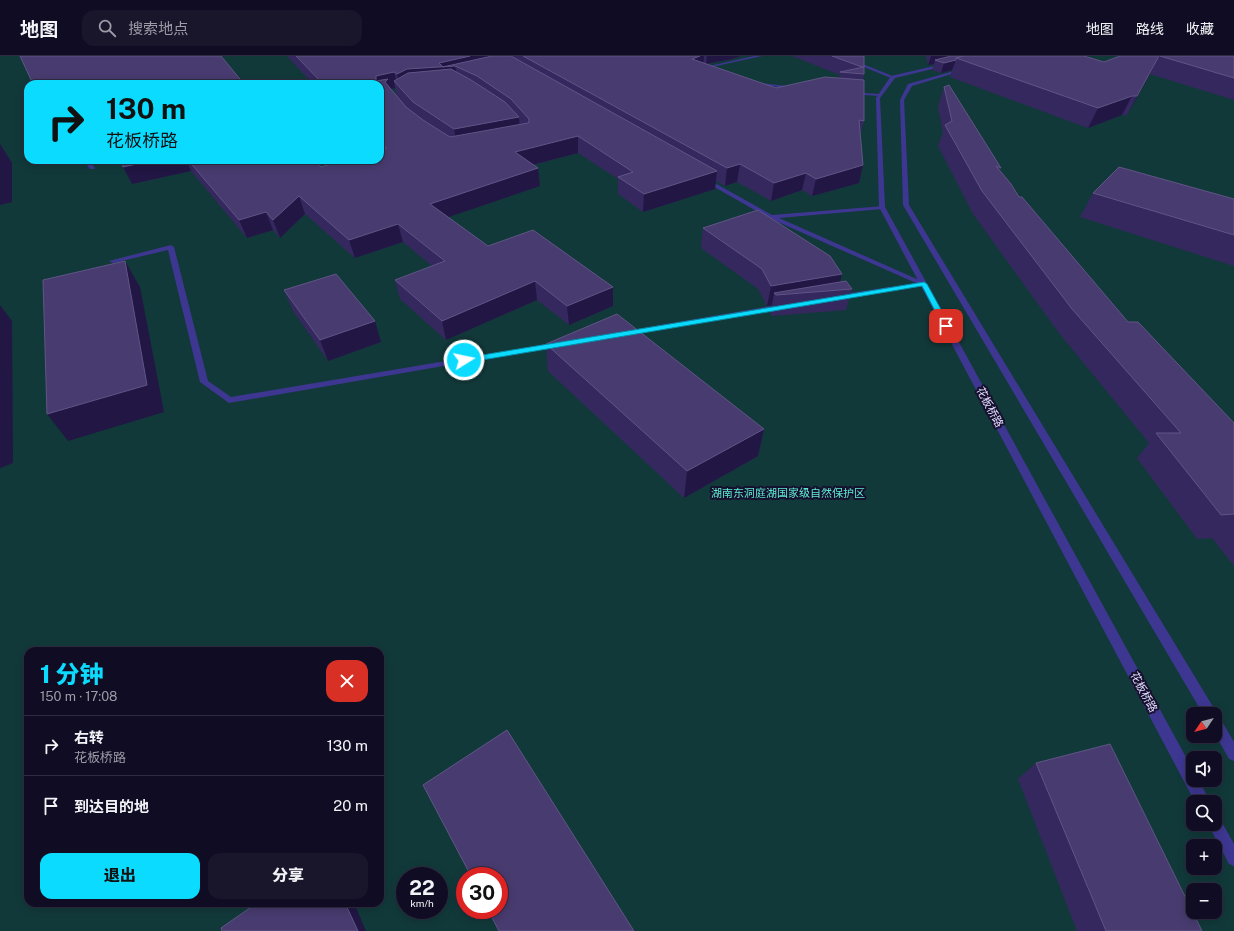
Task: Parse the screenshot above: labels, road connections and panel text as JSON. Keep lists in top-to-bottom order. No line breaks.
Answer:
{"streets":{"street":["花板桥路"]},"parks":["湖南东洞庭湖国家级自然保护区"],"north":"bottom left","page":{"header":"地图","search":"搜索地点","nav":["地图","路线","收藏"],"turn":["130 m","花板桥路"],"heading":["1 分钟","150 m · 17:08"],"map_buttons":["+","−"],"list":[{"name":"右转","note":"花板桥路","value":"130 m"},{"name":"到达目的地","value":"20 m"}],"buttons":["退出","分享"],"speed":"22 km/h","limit":"30"}}
